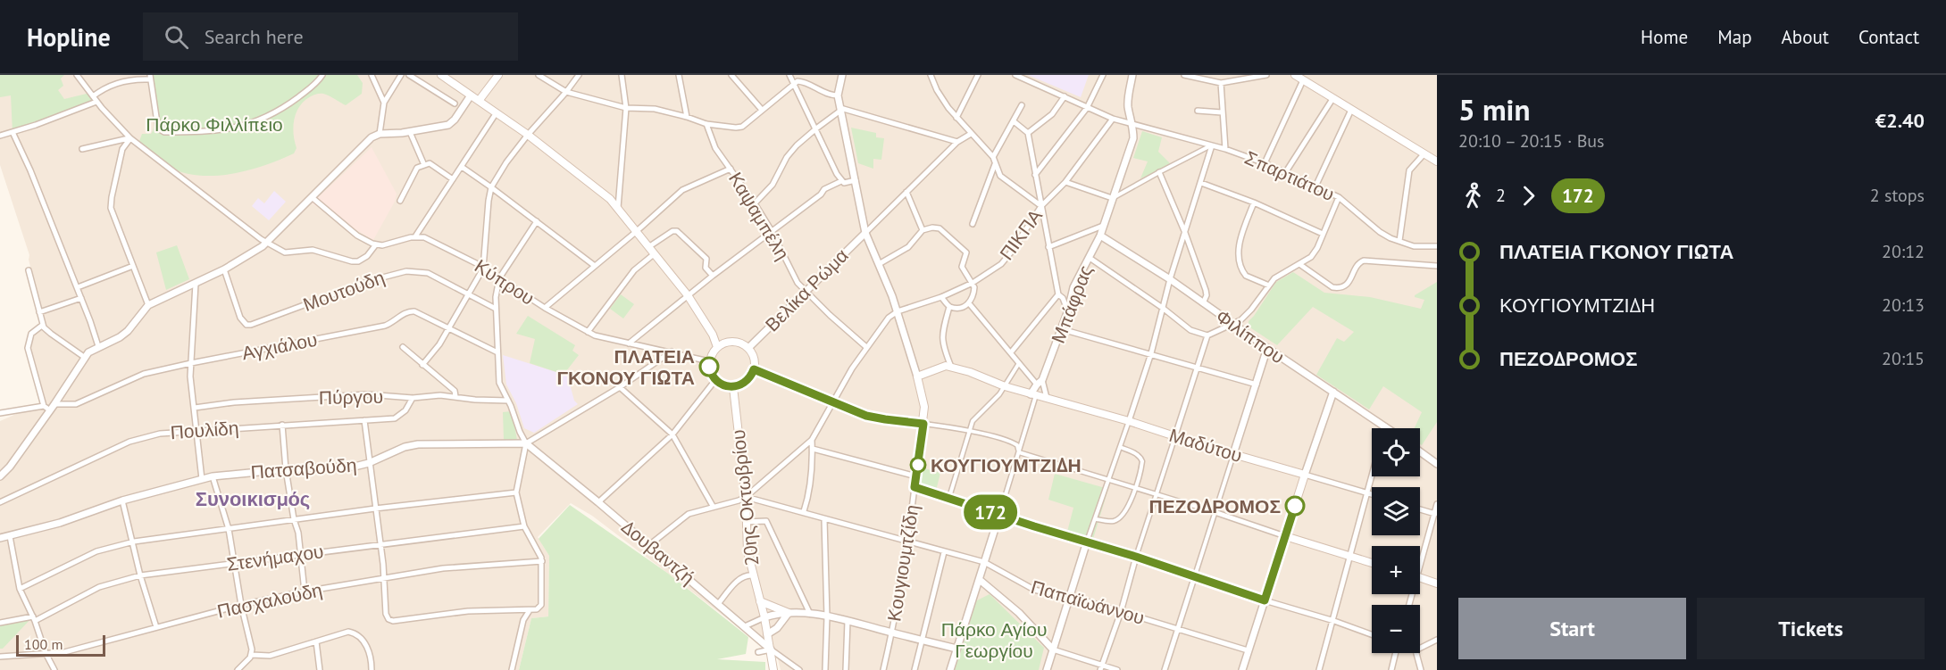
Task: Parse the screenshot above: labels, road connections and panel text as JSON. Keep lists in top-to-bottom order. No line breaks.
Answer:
{"streets":{"main road":["Μαδύτου","20ης Οκτωβρίου","Κουγιουμτζίδη"],"street":["Σπαρτιάτου","Καψαμπέλη","ΠΙΚΠΑ","Κύπρου","Βελίκα Ρώμα","Μουτούδη","Μπάφρας","Φιλίππου","Αγχιάλου","Πύργου","Πουλίδη","Πατσαβούδη","Δουβαντζή","Στενήμαχου","Πασχαλούδη","Παπαϊωάννου"]},"crossings":[["Σπαρτιάτου","ΠΙΚΠΑ"],["Σπαρτιάτου","Μπάφρας"],["Καψαμπέλη","Βελίκα Ρώμα"],["Κύπρου","Βελίκα Ρώμα"],["Κύπρου","20ης Οκτωβρίου"],["Βελίκα Ρώμα","20ης Οκτωβρίου"],["Μπάφρας","Φιλίππου"],["Πύργου","Πουλίδη"],["Πατσαβούδη","Δουβαντζή"],["20ης Οκτωβρίου","Δουβαντζή"],["20ης Οκτωβρίου","Παπαϊωάννου"],["Κουγιουμτζίδη","Παπαϊωάννου"]],"districts":["Συνοικισμός"],"parks":["Πάρκο Φιλλίπειο","Πάρκο Αγίου Γεωργίου"],"places":["ΠΛΑΤΕΙΑ ΓΚΟΝΟΥ ΓΙΩΤΑ","ΚΟΥΓΙΟΥΜΤΖΙΔΗ","ΠΕΖΟΔΡΟΜΟΣ"],"lines":["bus line 172"],"scale_bar":"100 m","page":{"header":"Hopline","search":"Search here","nav":["Home","Map","About","Contact"],"on_map":"172","heading":["5 min","20:10 – 20:15 · Bus","€2.40"],"legs":["2","172","2 stops"],"list":[{"name":"ΠΛΑΤΕΙΑ ΓΚΟΝΟΥ ΓΙΩΤΑ","value":"20:12"},{"name":"ΚΟΥΓΙΟΥΜΤΖΙΔΗ","value":"20:13"},{"name":"ΠΕΖΟΔΡΟΜΟΣ","value":"20:15"}],"map_buttons":["+","−"],"buttons":["Start","Tickets"],"scale":"100 m"}}
